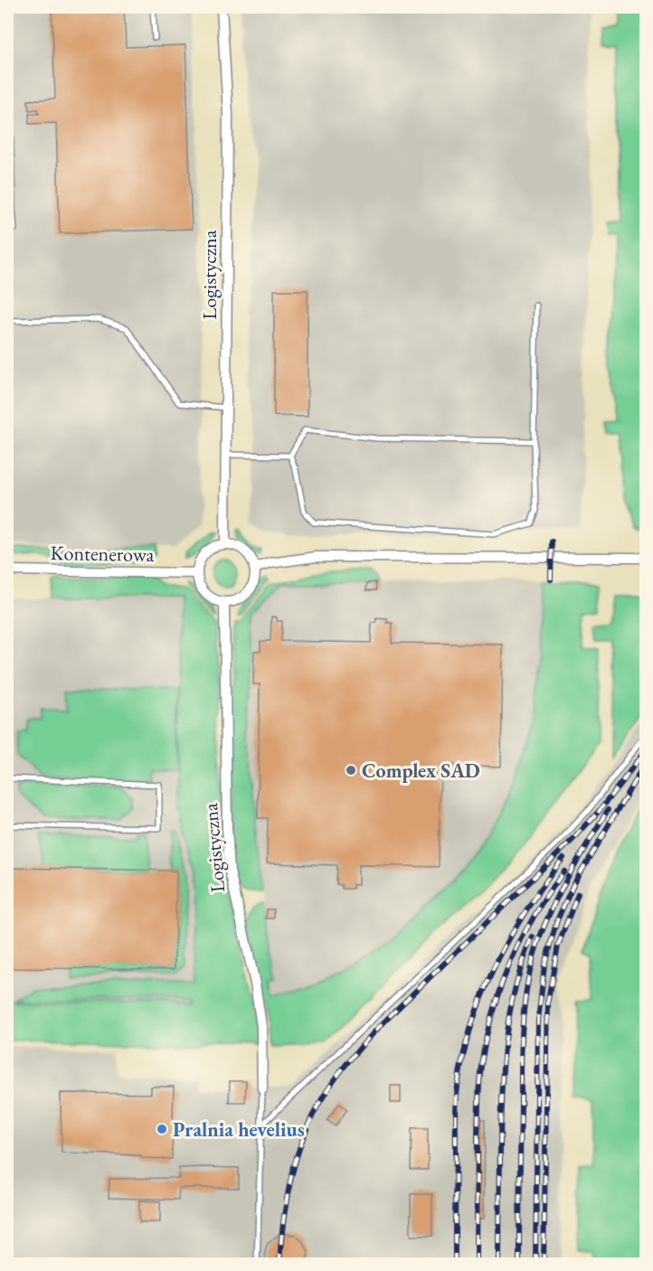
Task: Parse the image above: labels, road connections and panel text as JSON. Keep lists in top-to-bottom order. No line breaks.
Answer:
{"streets":{"street":["Logistyczna","Kontenerowa"]},"crossings":[["Logistyczna","Kontenerowa"]],"places":["Complex SAD","Pralnia hevelius"]}
